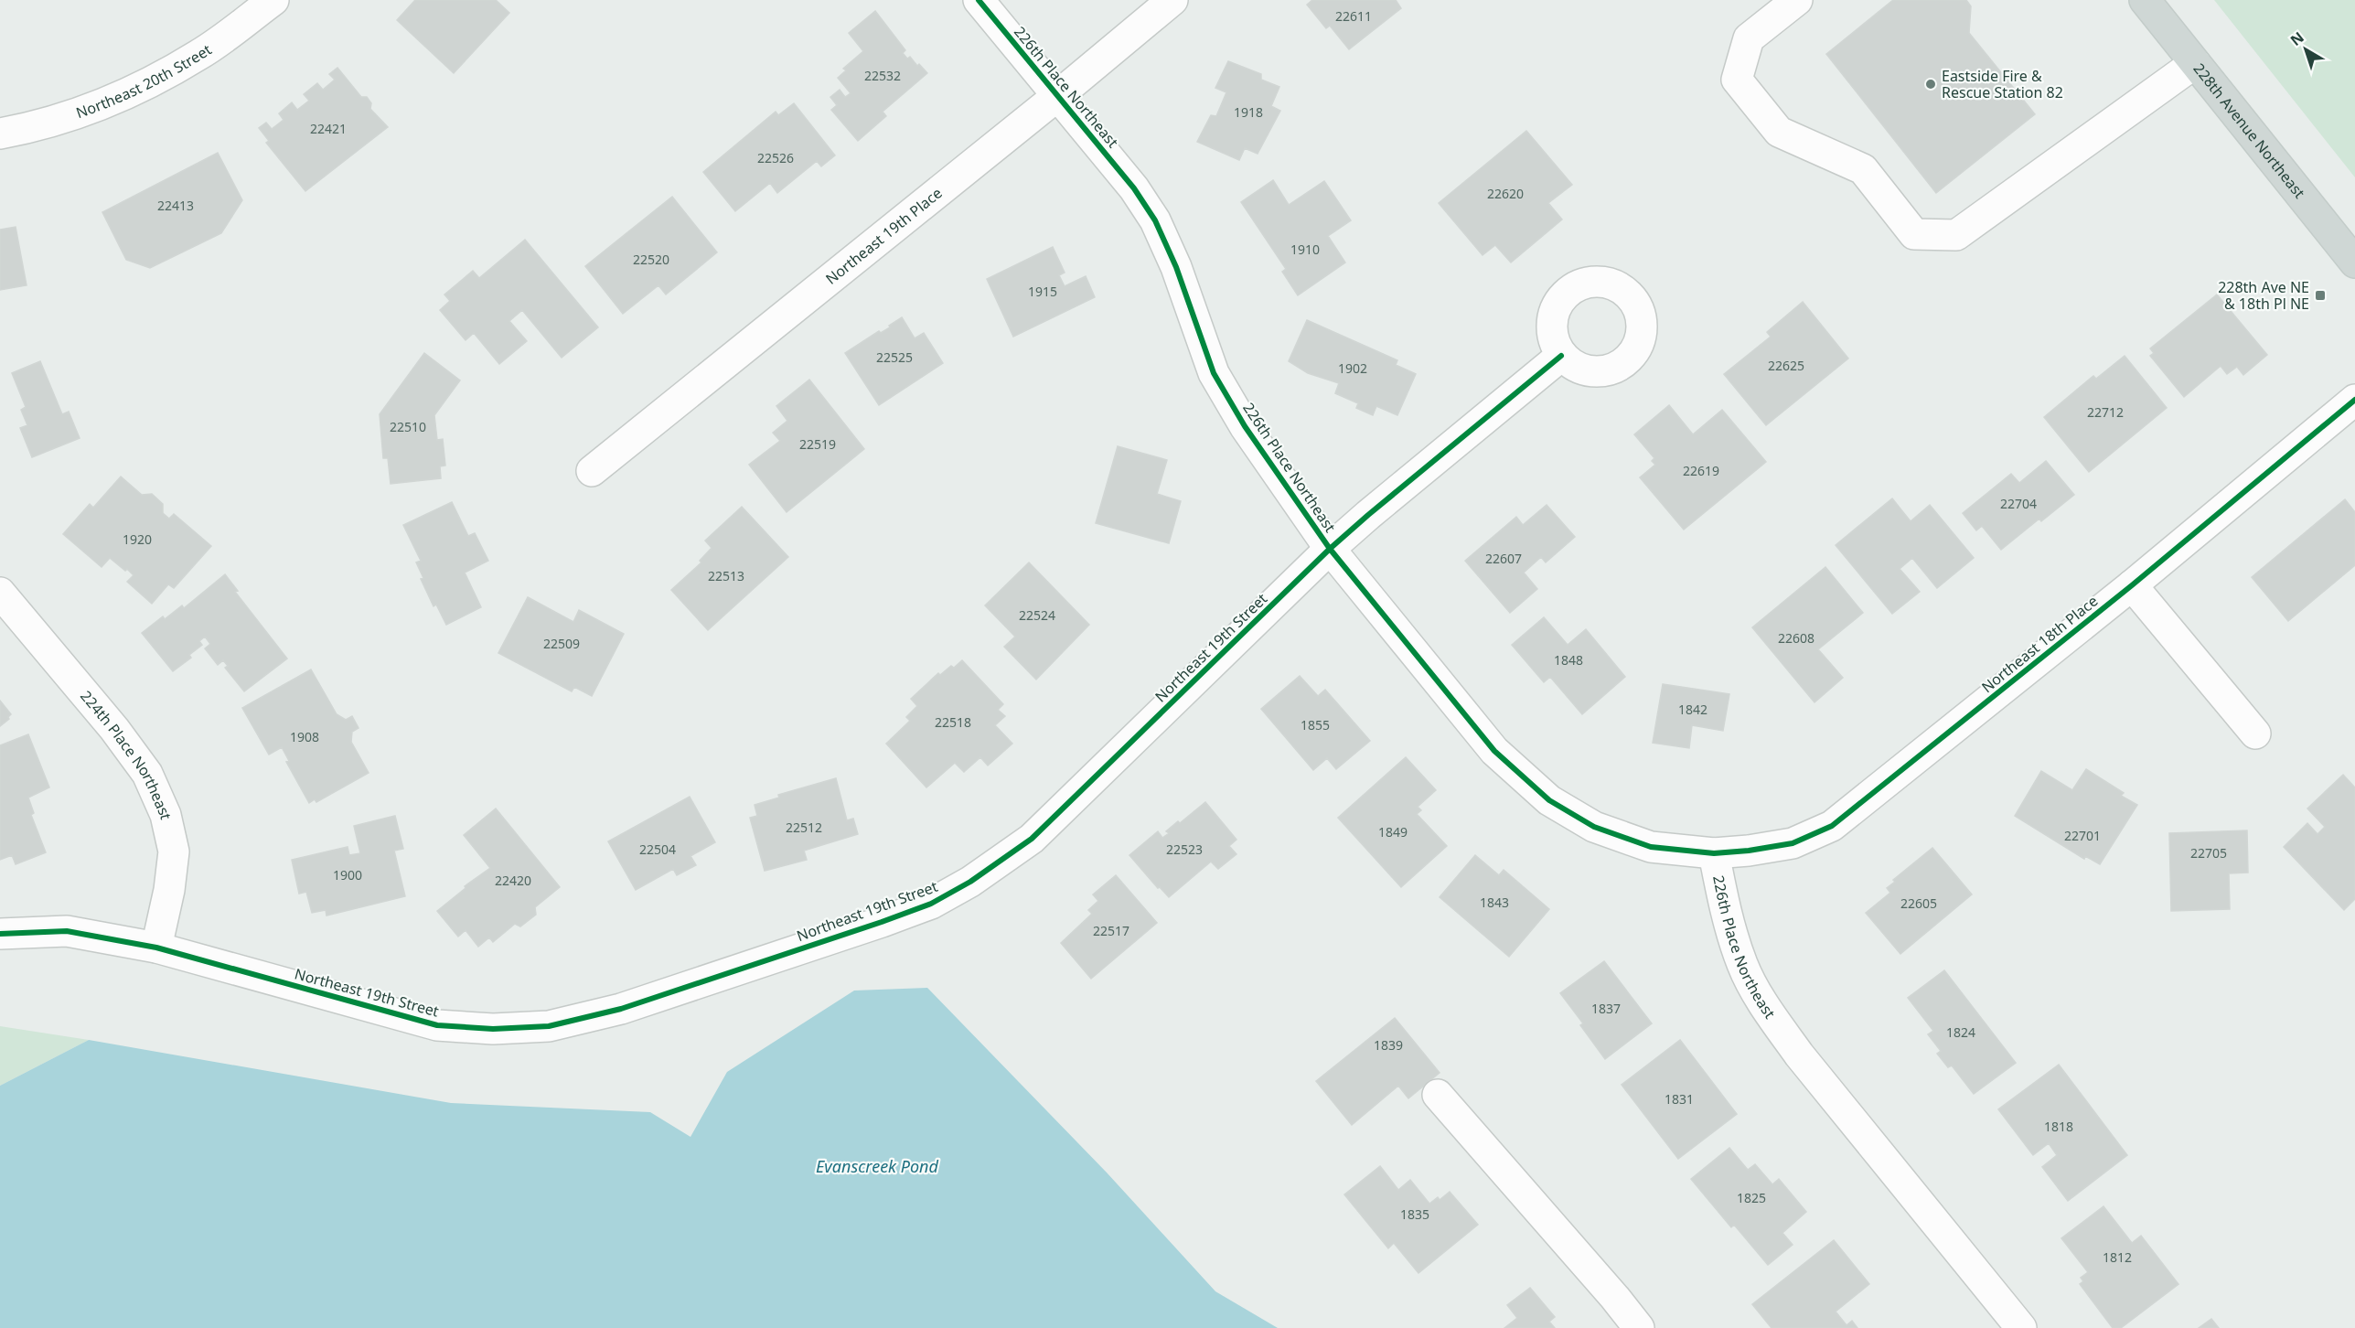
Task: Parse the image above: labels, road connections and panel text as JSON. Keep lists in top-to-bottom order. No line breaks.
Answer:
{"streets":{"main road":["228th Avenue Northeast"],"street":["Northeast 20th Street","226th Place Northeast","Northeast 19th Place","Northeast 18th Place","Northeast 19th Street","224th Place Northeast"]},"crossings":[["226th Place Northeast","Northeast 19th Place"],["226th Place Northeast","Northeast 18th Place"],["226th Place Northeast","Northeast 19th Street"],["Northeast 19th Street","224th Place Northeast"]],"water":["Evanscreek Pond"],"places":{"other":["Eastside Fire & Rescue Station 82"],"transit":["228th Ave NE & 18th Pl NE"]},"house_numbers":["22611","22532","1918","22421","22526","22620","22413","1910","22520","1915","22525","22625","1902","22712","22510","22519","22619","22704","1920","22607","22513","22524","22608","22509","1848","1842","22518","1855","1908","22512","1849","22701","22504","22523","22705","1900","22420","1843","22605","22517","1837","1824","1839","1831","1818","1825","1835","1812"],"north":"top left"}
